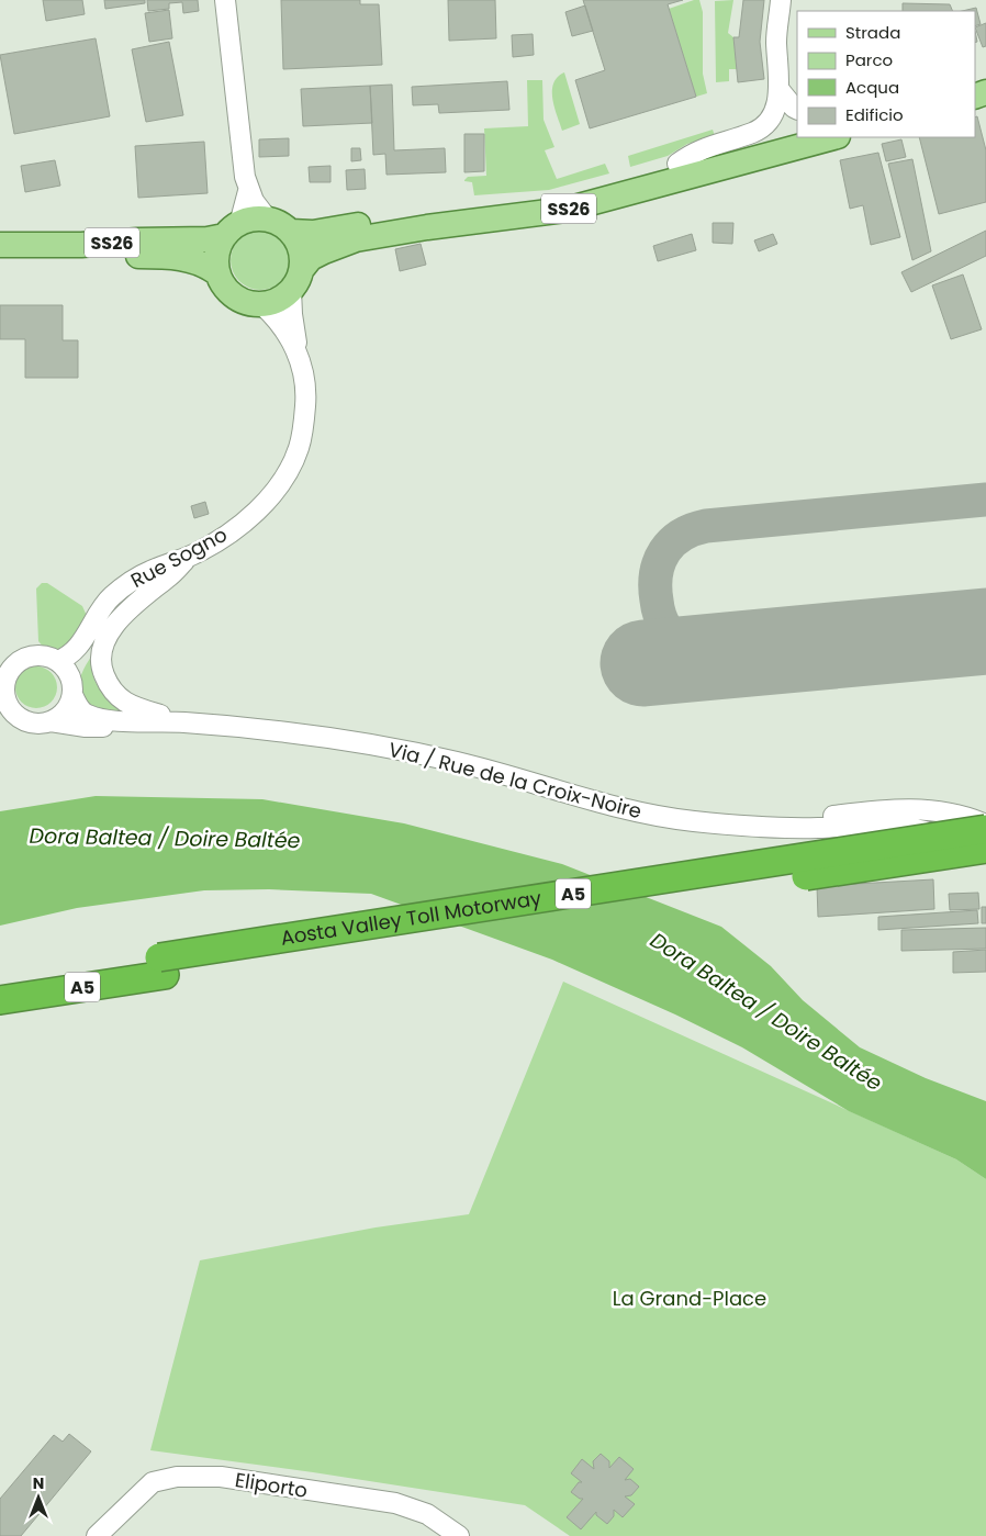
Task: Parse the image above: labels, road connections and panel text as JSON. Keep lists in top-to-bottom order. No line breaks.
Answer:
{"streets":{"highway":["A5","Aosta Valley Toll Motorway"],"main road":["SS26"],"street":["Rue Sogno","Via / Rue de la Croix-Noire","Eliporto"]},"crossings":[["SS26","Rue Sogno"],["Rue Sogno","Via / Rue de la Croix-Noire"]],"water":["Dora Baltea / Doire Baltée"],"parks":["La Grand-Place"],"legend":["Strada","Parco","Acqua","Edificio"],"north":"top"}
